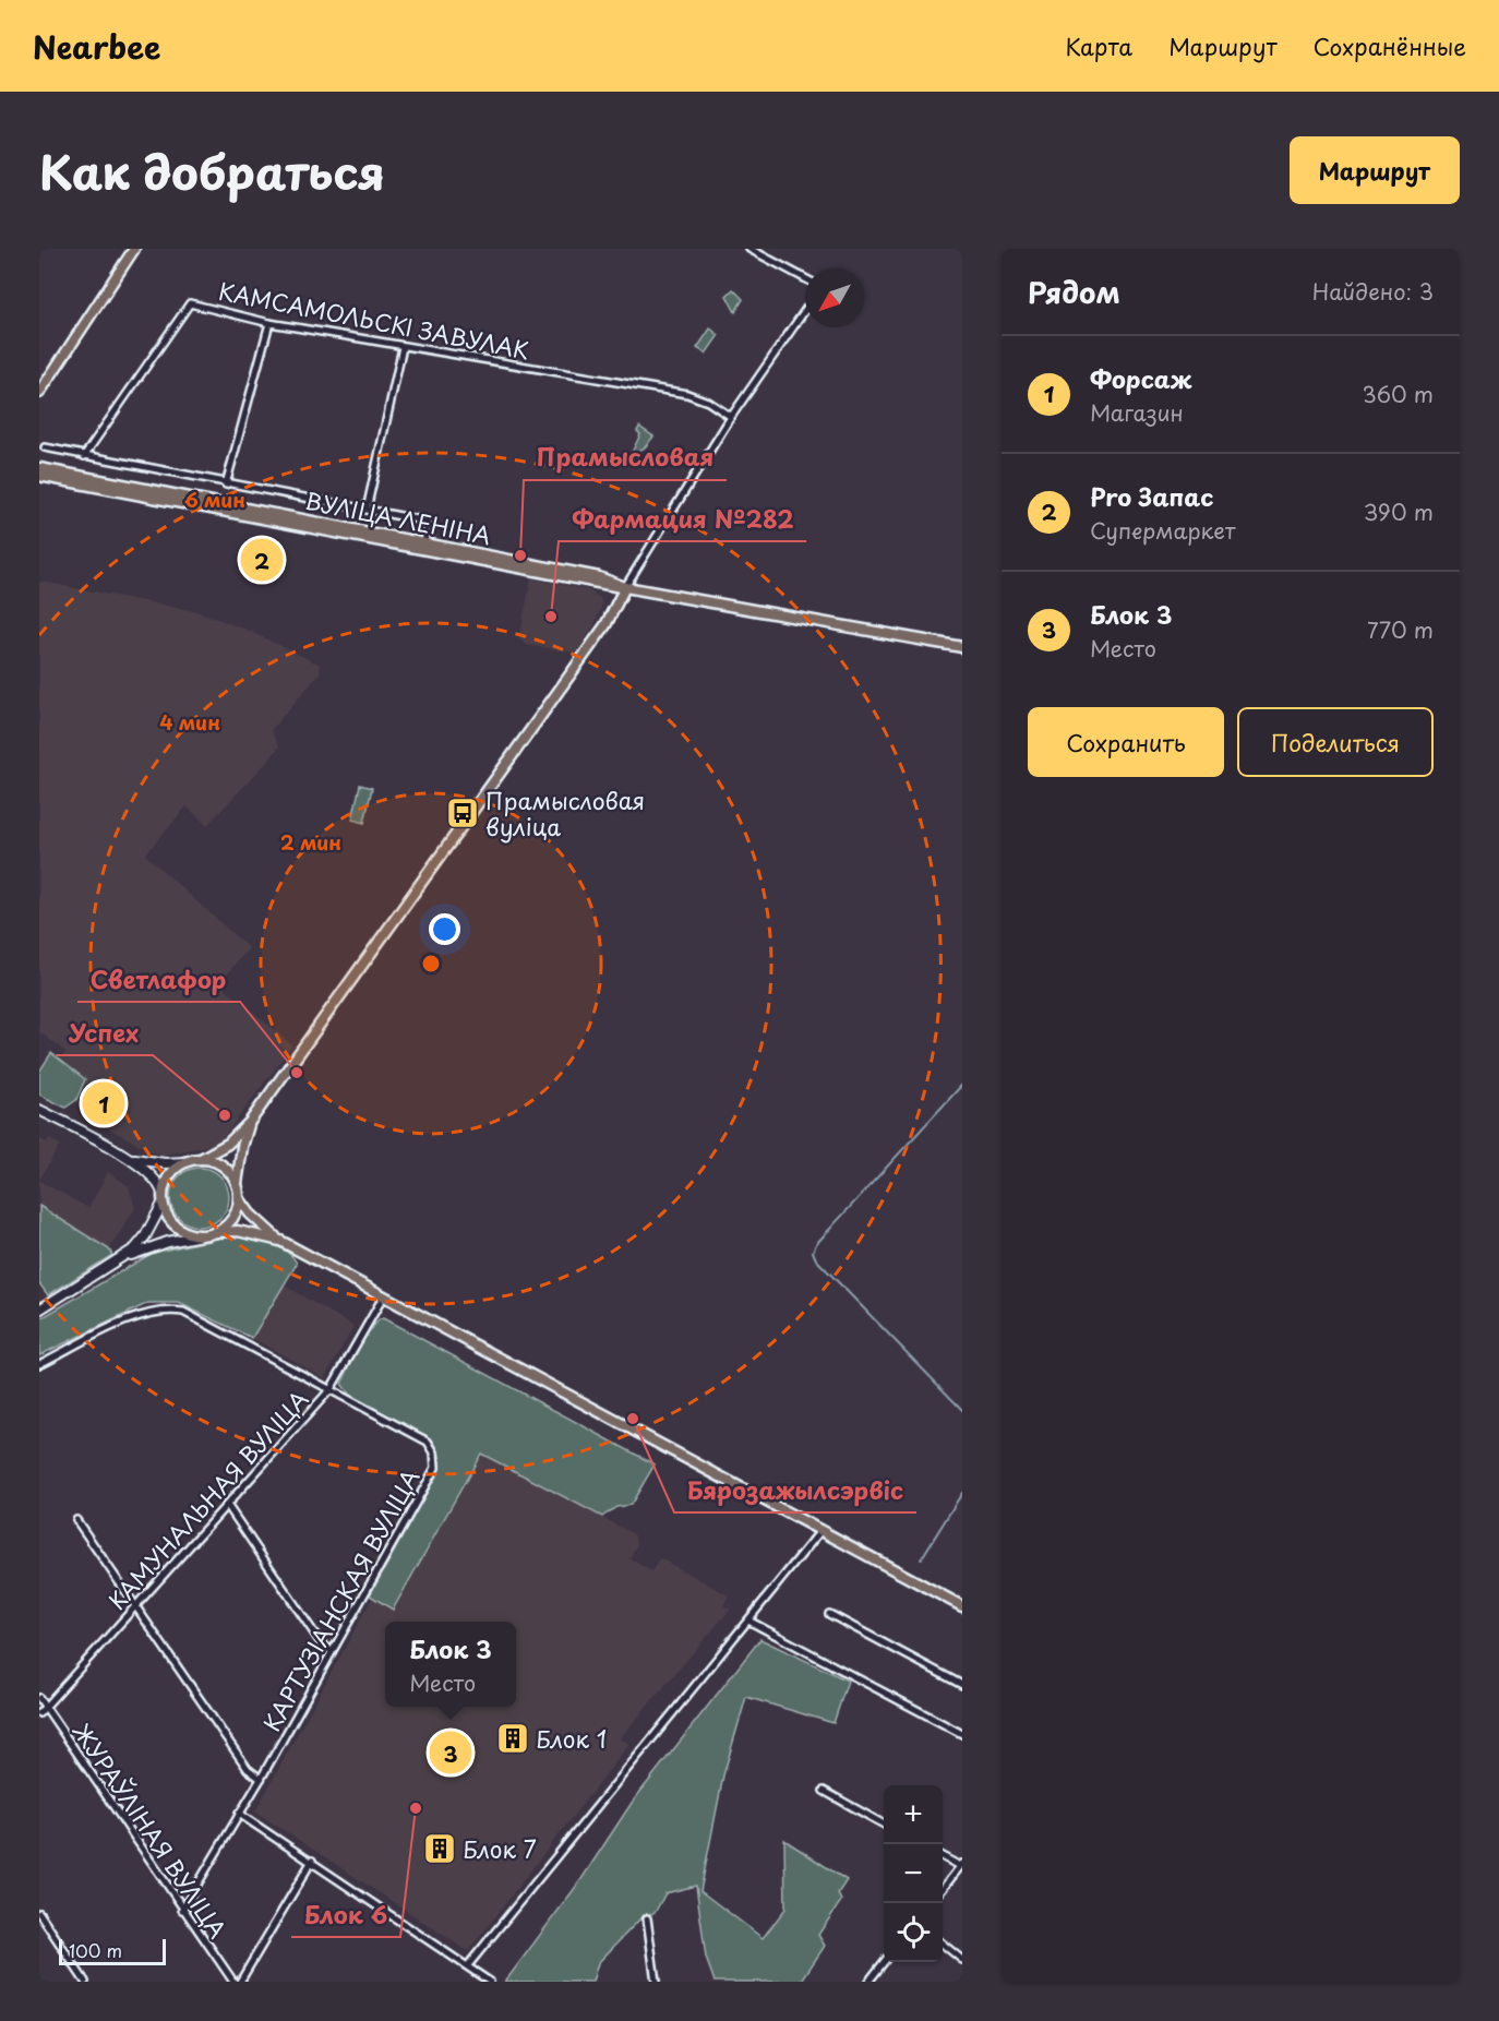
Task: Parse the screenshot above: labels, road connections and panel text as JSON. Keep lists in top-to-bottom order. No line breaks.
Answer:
{"streets":{"main road":["ВУЛІЦА ЛЕНІНА"],"street":["КАМСАМОЛЬСКІ ЗАВУЛАК","КАМУНАЛЬНАЯ ВУЛІЦА","КАРТУЗІАНСКАЯ ВУЛІЦА","ЖУРАЎЛІНАЯ ВУЛІЦА"]},"crossings":[["КАМУНАЛЬНАЯ ВУЛІЦА","КАРТУЗІАНСКАЯ ВУЛІЦА"],["КАМУНАЛЬНАЯ ВУЛІЦА","ЖУРАЎЛІНАЯ ВУЛІЦА"],["КАРТУЗІАНСКАЯ ВУЛІЦА","ЖУРАЎЛІНАЯ ВУЛІЦА"]],"places":{"other":["Прамысловая","Фармация №282","Светлафор","Успех","Бярозажылсэрвіс","Блок 6"],"bus stop":["Прамысловая вуліца"],"building":["Блок 1","Блок 7"]},"scale_bar":"100 m","north":"bottom left","page":{"header":"Nearbee","nav":["Карта","Маршрут","Сохранённые"],"title":"Как добраться","buttons":["Маршрут",["Сохранить","Поделиться"]],"heading":["Рядом","Найдено: 3"],"list":[{"mark":"1","name":"Форсаж","note":"Магазин","value":"360 m"},{"mark":"2","name":"Pro Запас","note":"Супермаркет","value":"390 m"},{"mark":"3","name":"Блок 3","note":"Место","value":"770 m"}],"pins":["2","1","3"],"popup":["Блок 3","Место"],"map_buttons":["+","−"],"scale":"100 m"},"rings":["6 мин","4 мин","2 мин"]}
